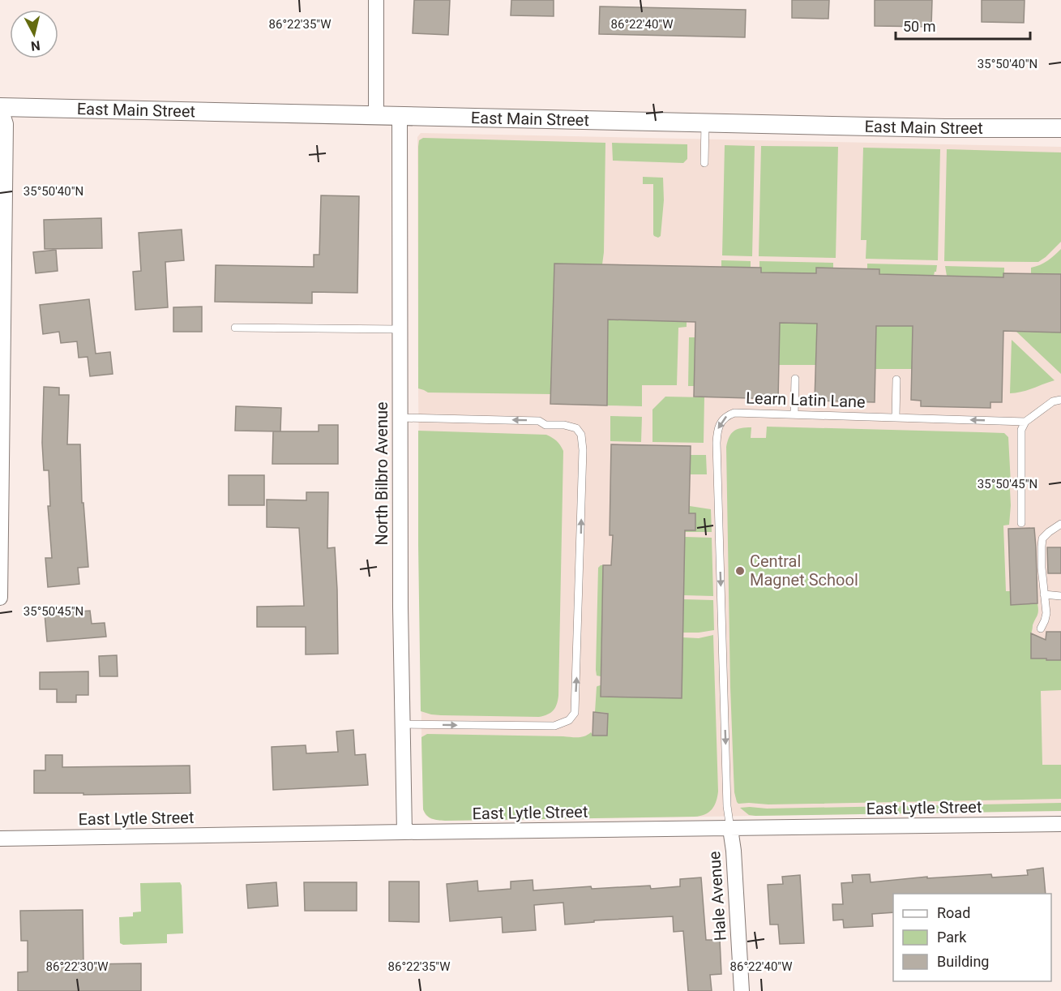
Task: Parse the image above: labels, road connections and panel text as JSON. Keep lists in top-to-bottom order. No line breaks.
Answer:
{"streets":{"street":["East Main Street","North Bilbro Avenue","East Lytle Street","Hale Avenue"],"lane":["Learn Latin Lane"]},"crossings":[["East Main Street","North Bilbro Avenue"],["Learn Latin Lane","East Lytle Street"],["Learn Latin Lane","Hale Avenue"],["North Bilbro Avenue","East Lytle Street"],["East Lytle Street","Hale Avenue"]],"places":["Central Magnet School"],"legend":["Road","Park","Building"],"scale_bar":"50 m","north":"bottom","coordinates":["86°22'35\"W","86°22'40\"W","35°50'40\"N","35°50'45\"N","86°22'30\"W"]}
